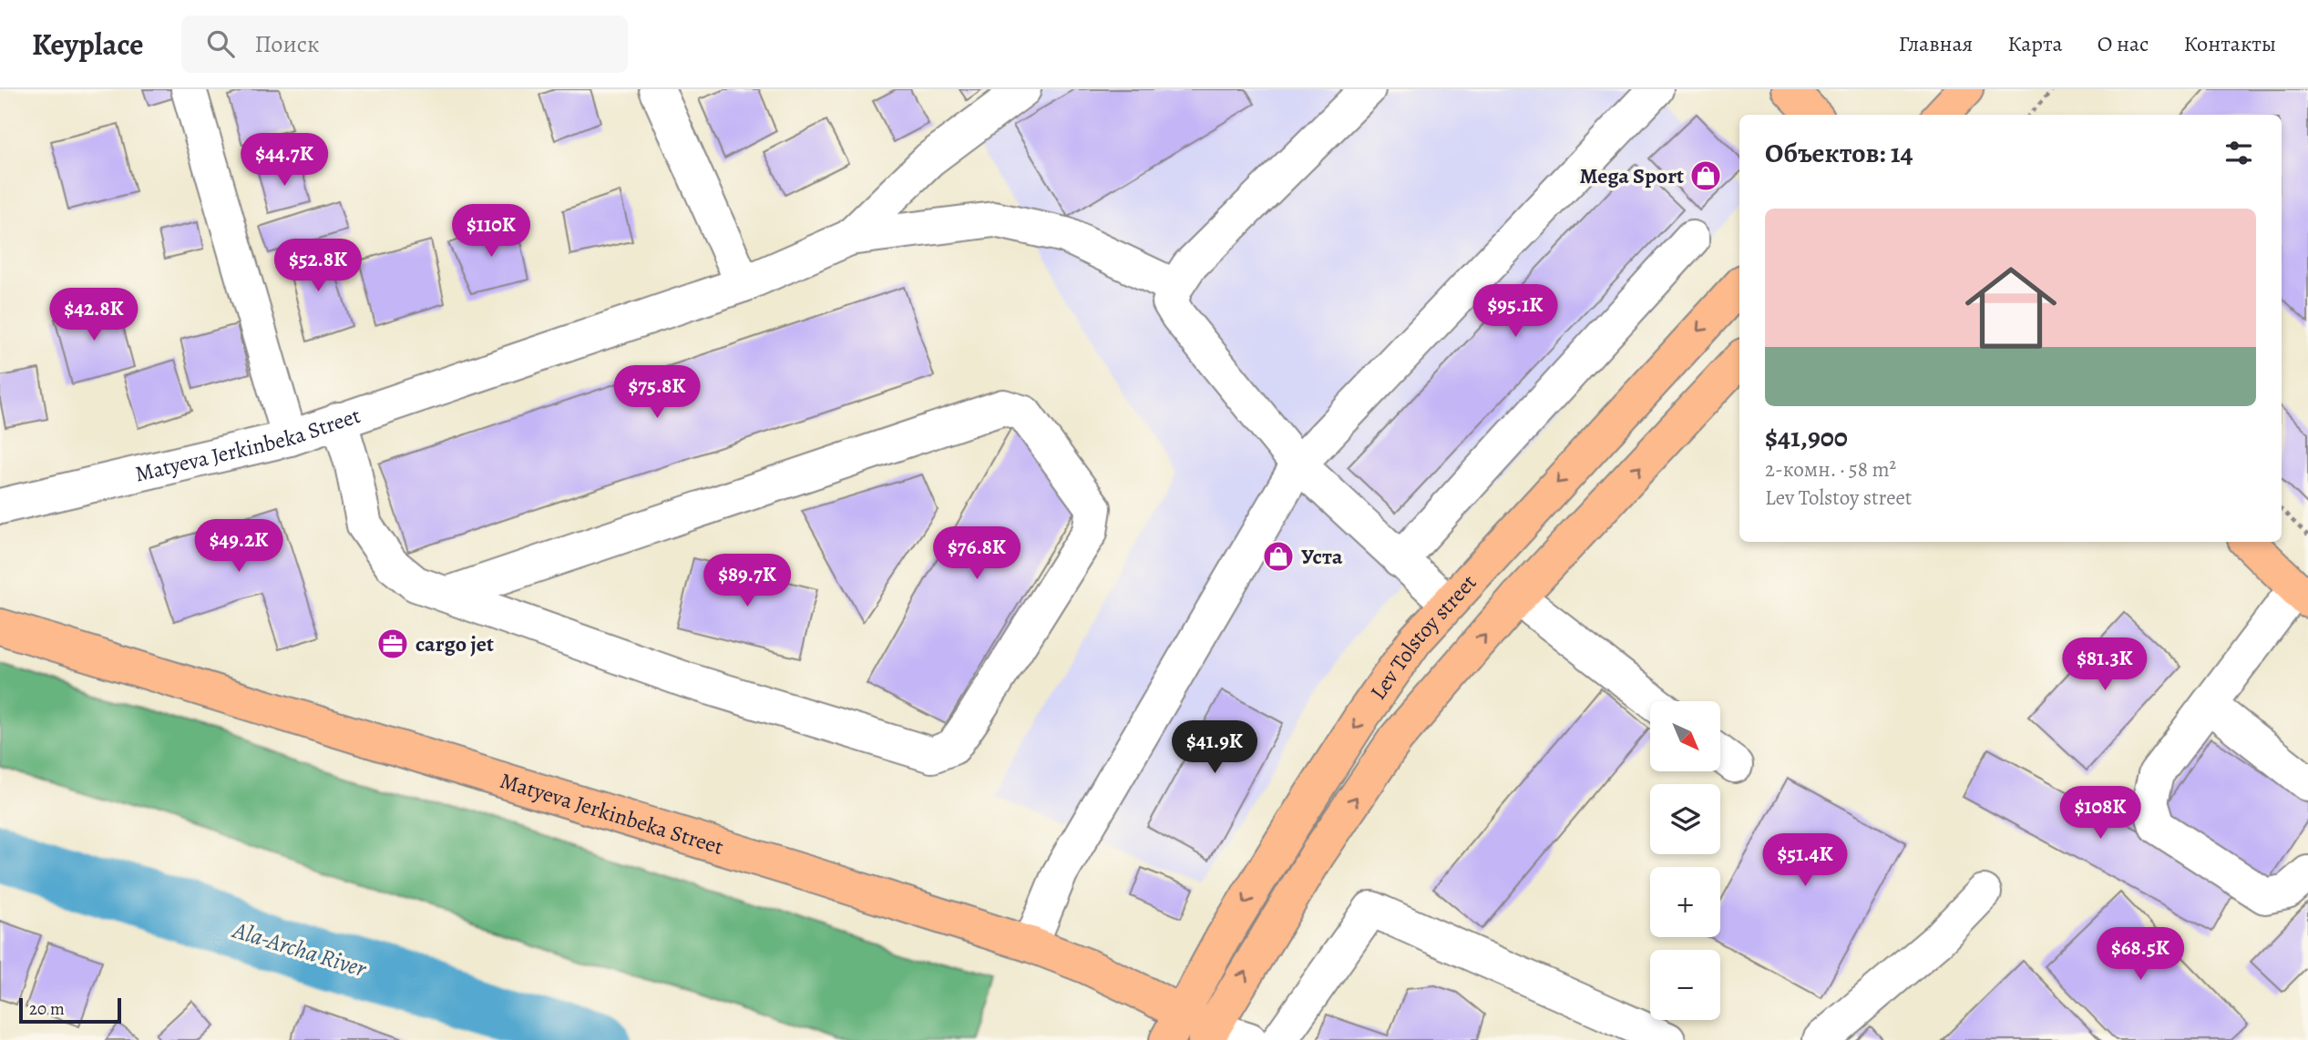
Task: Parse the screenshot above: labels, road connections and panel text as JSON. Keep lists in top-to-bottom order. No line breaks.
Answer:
{"streets":{"main road":["Matyeva Jerkinbeka Street","Lev Tolstoy street"]},"crossings":[["Matyeva Jerkinbeka Street","Lev Tolstoy street"]],"water":["Ala-Archa River"],"places":{"shop":["Mega Sport","Уста"],"office":["cargo jet"]},"scale_bar":"20 m","north":"bottom right","page":{"header":"Keyplace","search":"Поиск","nav":["Главная","Карта","О нас","Контакты"],"heading":"Объектов: 14","price":["$44.7K","$110K","$52.8K","$95.1K","$42.8K","$75.8K","$49.2K","$76.8K","$89.7K","$81.3K","$41.9K","$108K","$51.4K","$68.5K"],"list":[{"name":"$41,900","note":"2-комн. · 58 m² · Lev Tolstoy street"}],"map_buttons":["+","−"],"scale":"20 m"}}
